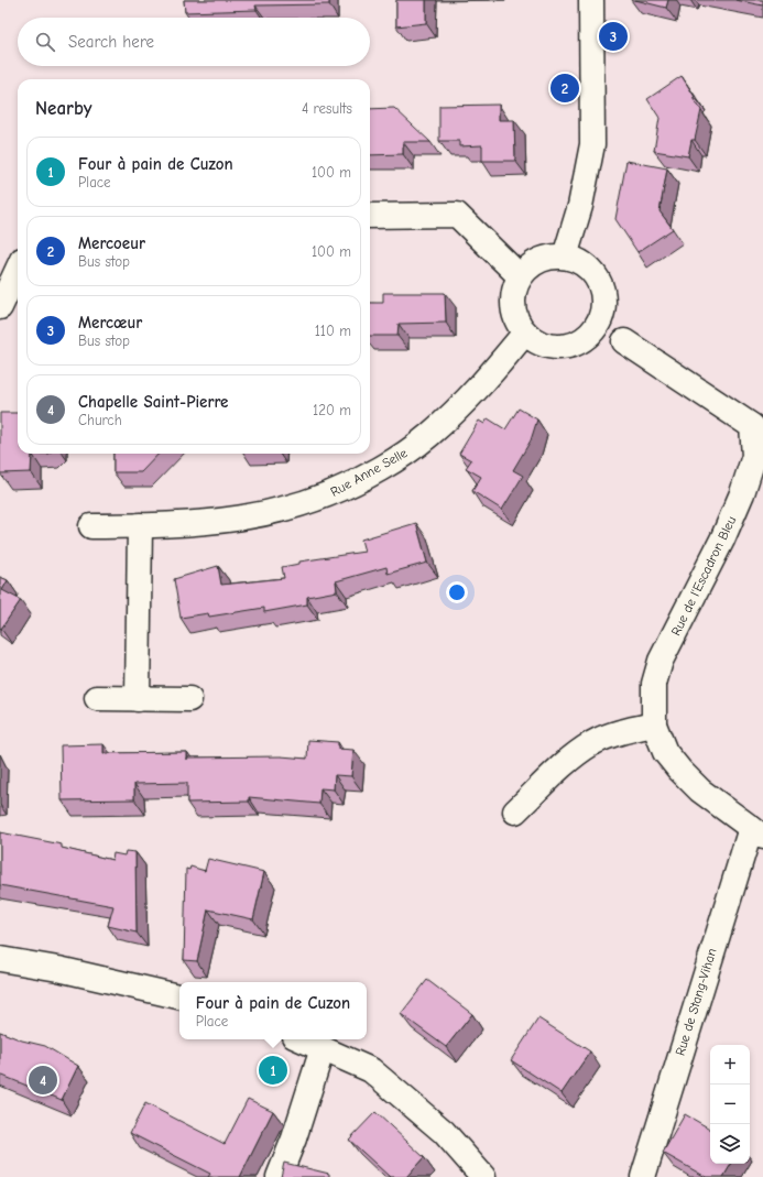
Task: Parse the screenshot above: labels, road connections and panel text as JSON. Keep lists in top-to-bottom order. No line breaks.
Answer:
{"streets":{"street":["Rue Anne Selle","Rue de l'Escadron Bleu","Rue de Stang-Vihan"]},"crossings":[["Rue de l'Escadron Bleu","Rue de Stang-Vihan"]],"page":{"search":"Search here","pins":["3","2","1","4"],"heading":["Nearby","4 results"],"list":[{"mark":"1","name":"Four à pain de Cuzon","note":"Place","value":"100 m"},{"mark":"2","name":"Mercoeur","note":"Bus stop","value":"100 m"},{"mark":"3","name":"Mercœur","note":"Bus stop","value":"110 m"},{"mark":"4","name":"Chapelle Saint-Pierre","note":"Church","value":"120 m"}],"popup":["Four à pain de Cuzon","Place"],"map_buttons":["+","−"]}}
